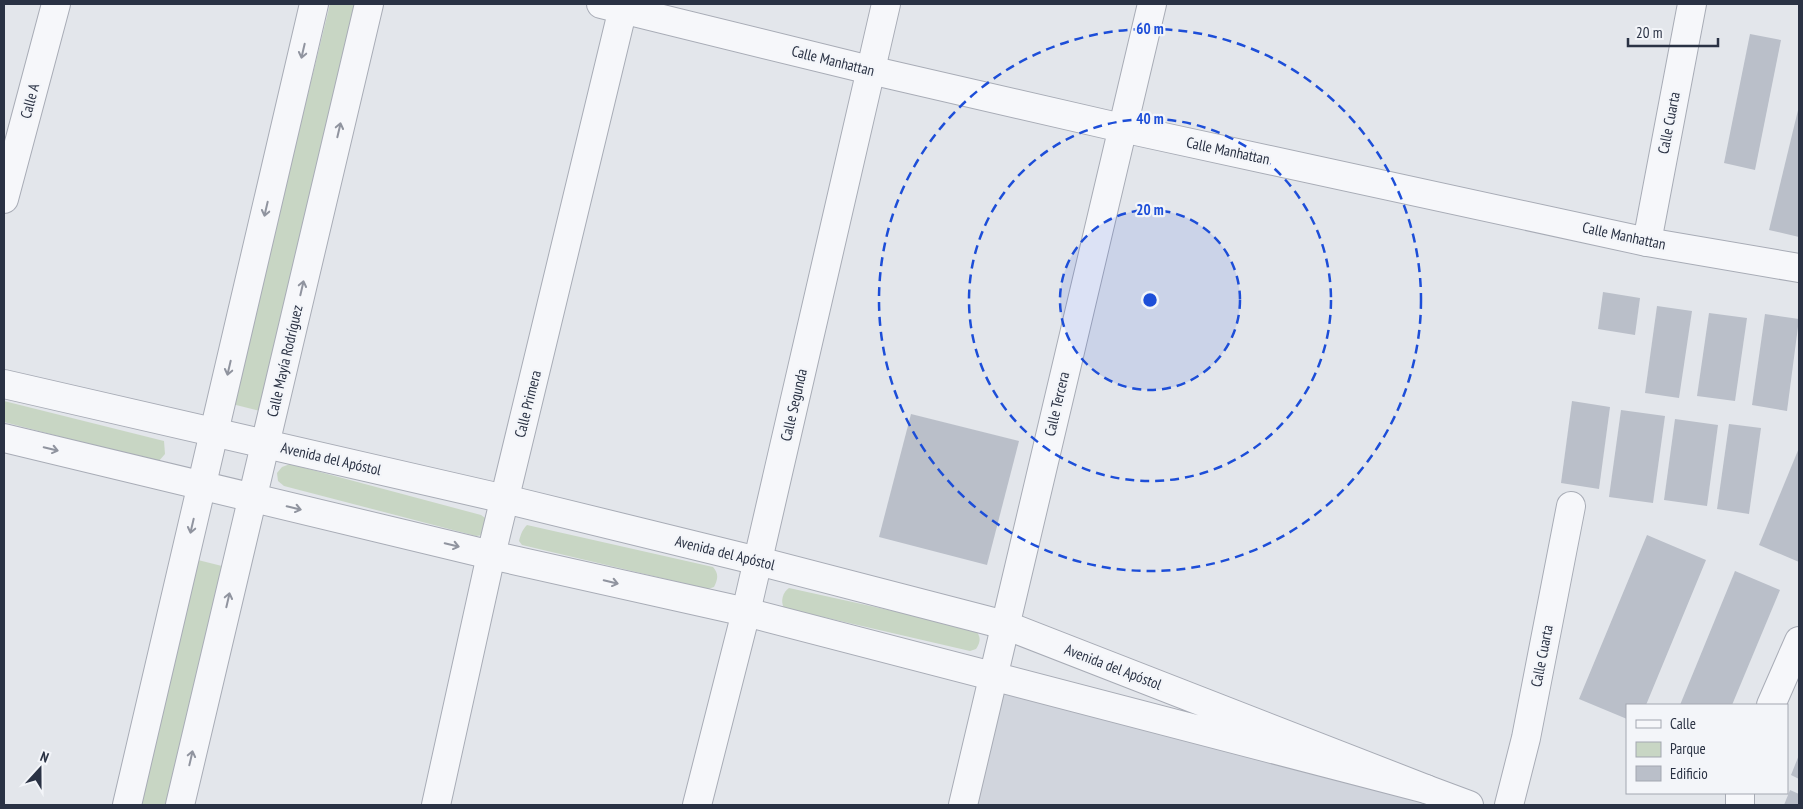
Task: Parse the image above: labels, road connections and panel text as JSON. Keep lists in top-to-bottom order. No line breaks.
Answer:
{"streets":{"street":["Calle Manhattan","Calle A","Calle Cuarta","Calle Mayía Rodríguez","Calle Primera","Calle Tercera","Calle Segunda","Avenida del Apóstol"]},"crossings":[["Calle Manhattan","Calle Cuarta"],["Calle Manhattan","Calle Primera"],["Calle Manhattan","Calle Tercera"],["Calle Manhattan","Calle Segunda"],["Calle Mayía Rodríguez","Avenida del Apóstol"],["Calle Primera","Avenida del Apóstol"],["Calle Tercera","Avenida del Apóstol"],["Calle Segunda","Avenida del Apóstol"]],"legend":["Calle","Parque","Edificio"],"scale_bar":"20 m","north":"top","rings":["60 m","40 m","20 m"]}
